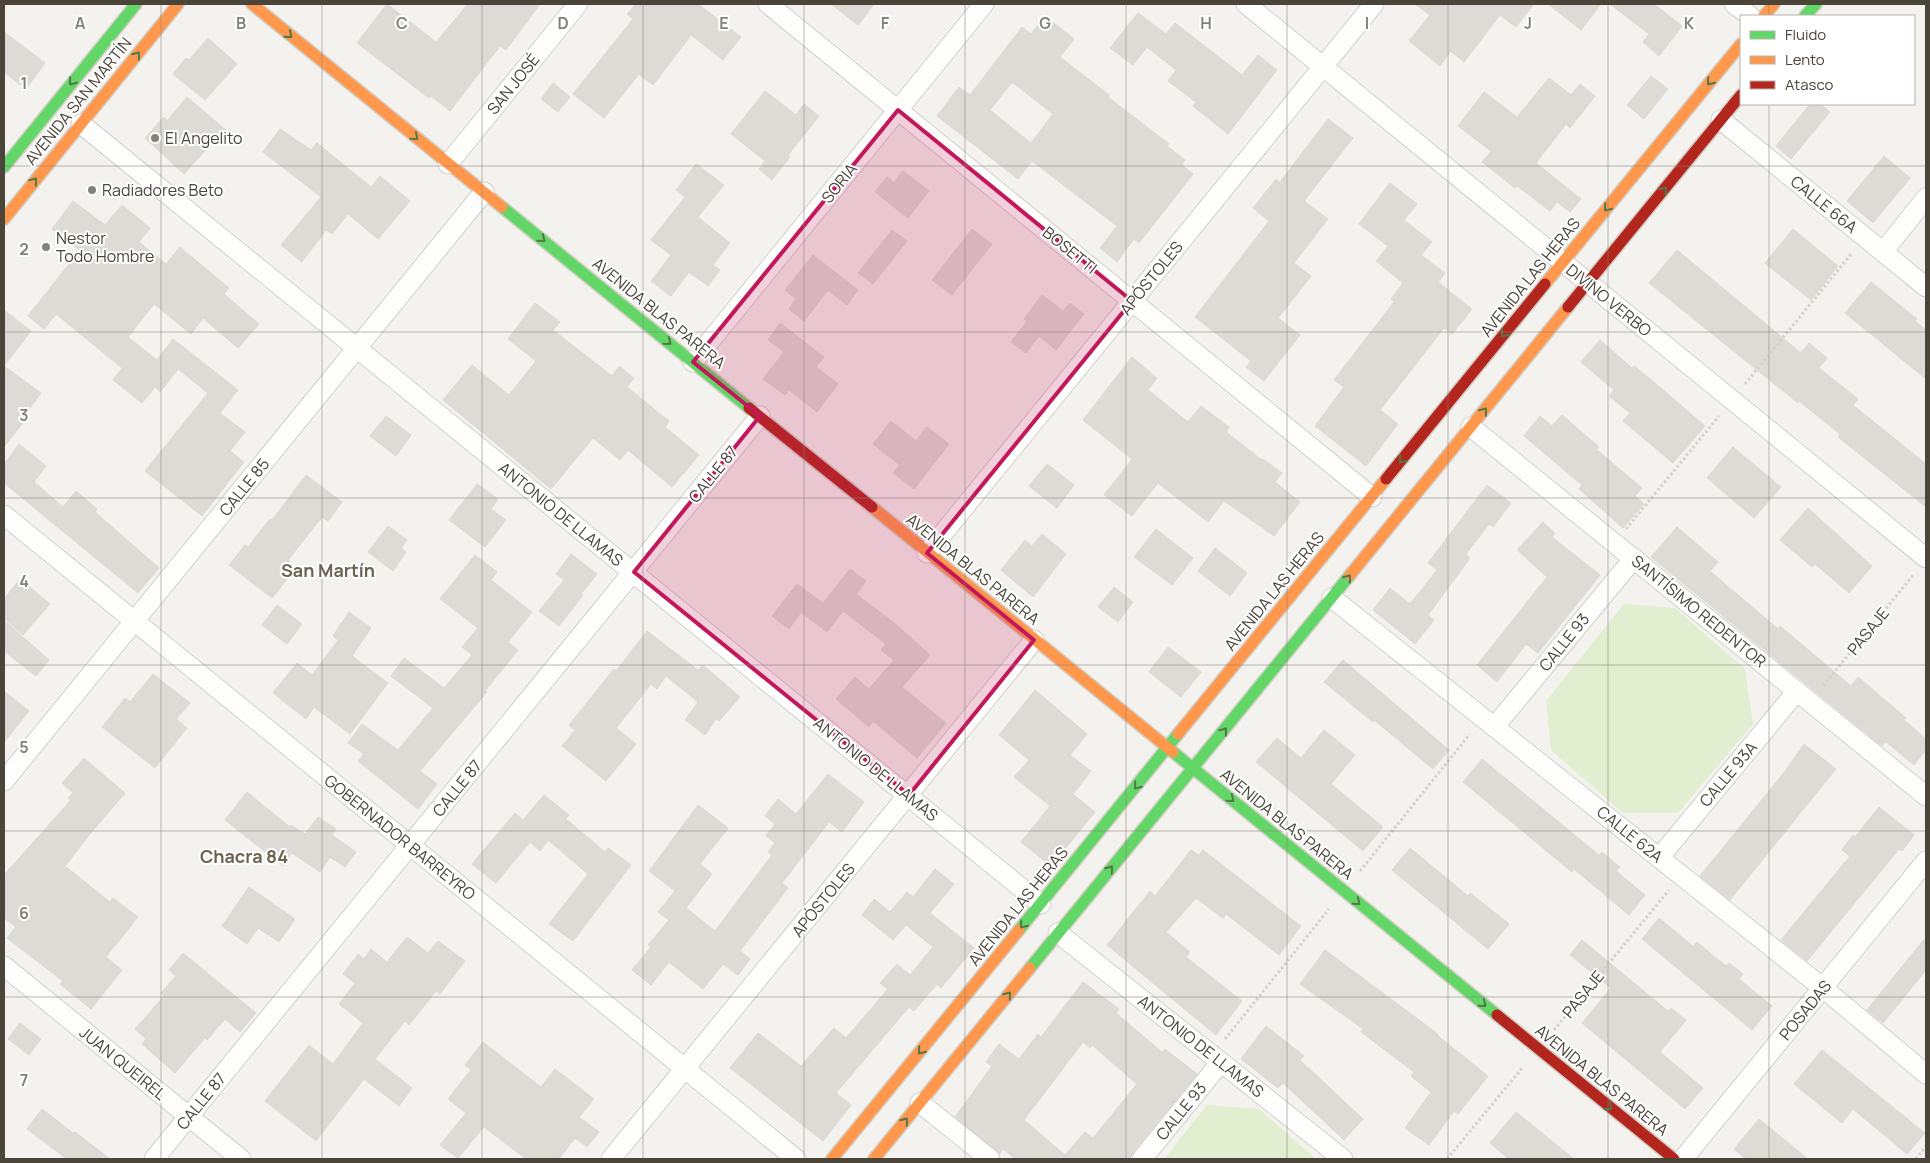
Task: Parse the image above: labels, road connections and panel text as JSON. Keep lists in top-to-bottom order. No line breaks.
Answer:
{"streets":{"main road":["AVENIDA SAN MARTÍN","AVENIDA LAS HERAS","AVENIDA BLAS PARERA"],"street":["SAN JOSÉ","SORIA","CALLE 66A","BOSETTI","APÓSTOLES","DIVINO VERBO","CALLE 87","CALLE 85","ANTONIO DE LLAMAS","SANTÍSIMO REDENTOR","CALLE 93","CALLE 93A","CALLE 62A","GOBERNADOR BARREYRO","POSADAS","JUAN QUEIREL"],"path":["PASAJE"]},"crossings":[["SAN JOSÉ","AVENIDA BLAS PARERA"],["AVENIDA SAN MARTÍN","ANTONIO DE LLAMAS"],["SORIA","BOSETTI"],["SORIA","AVENIDA BLAS PARERA"],["BOSETTI","AVENIDA LAS HERAS"],["BOSETTI","APÓSTOLES"],["AVENIDA LAS HERAS","DIVINO VERBO"],["AVENIDA LAS HERAS","AVENIDA BLAS PARERA"],["AVENIDA LAS HERAS","ANTONIO DE LLAMAS"],["APÓSTOLES","DIVINO VERBO"],["APÓSTOLES","AVENIDA BLAS PARERA"],["APÓSTOLES","ANTONIO DE LLAMAS"],["APÓSTOLES","GOBERNADOR BARREYRO"],["DIVINO VERBO","PASAJE"],["AVENIDA BLAS PARERA","CALLE 87"],["AVENIDA BLAS PARERA","CALLE 85"],["AVENIDA BLAS PARERA","PASAJE"],["CALLE 87","ANTONIO DE LLAMAS"],["CALLE 87","GOBERNADOR BARREYRO"],["CALLE 87","JUAN QUEIREL"],["CALLE 85","ANTONIO DE LLAMAS"],["CALLE 85","GOBERNADOR BARREYRO"],["ANTONIO DE LLAMAS","CALLE 93"],["SANTÍSIMO REDENTOR","PASAJE"],["SANTÍSIMO REDENTOR","CALLE 93"],["SANTÍSIMO REDENTOR","CALLE 93A"],["PASAJE","CALLE 93A"],["PASAJE","CALLE 62A"],["CALLE 93","CALLE 62A"],["CALLE 93A","CALLE 62A"],["CALLE 62A","POSADAS"]],"one_way":["AVENIDA BLAS PARERA"],"districts":["San Martín","Chacra 84"],"places":["El Angelito","Radiadores Beto","Nestor Todo Hombre"],"legend":["Fluido","Lento","Atasco"],"grid":{"columns":["A","B","C","D","E","F","G","H","I","J","K"],"rows":["1","2","3","4","5","6","7"]}}
